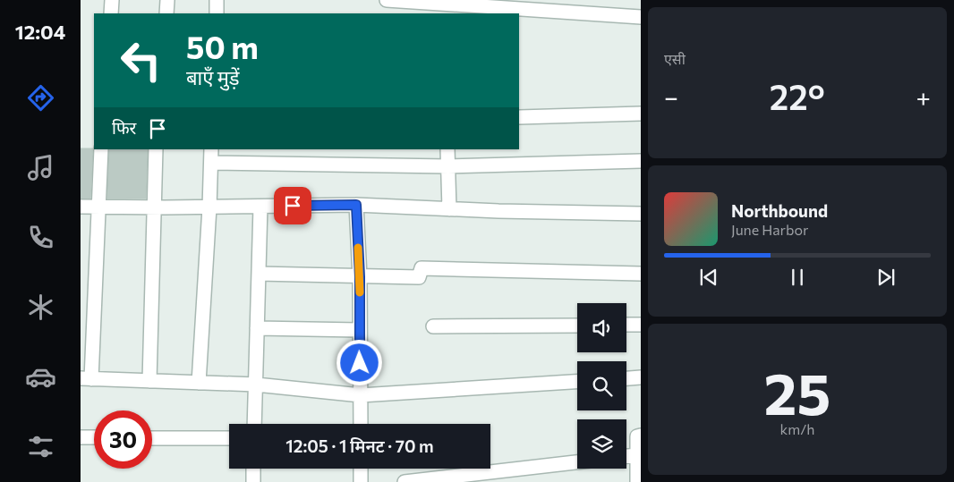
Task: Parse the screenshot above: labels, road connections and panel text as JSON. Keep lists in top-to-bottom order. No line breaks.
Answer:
{"page":{"tabs":"12:04","tile":["एसी",["25","km/h"]],"turn":["50 m","बाएँ मुड़ें"],"heat":["−","22°","+"],"then":"फिर","song":["Northbound","June Harbor"],"limit":"30","trip":"12:05 · 1 मिनट · 70 m"}}
